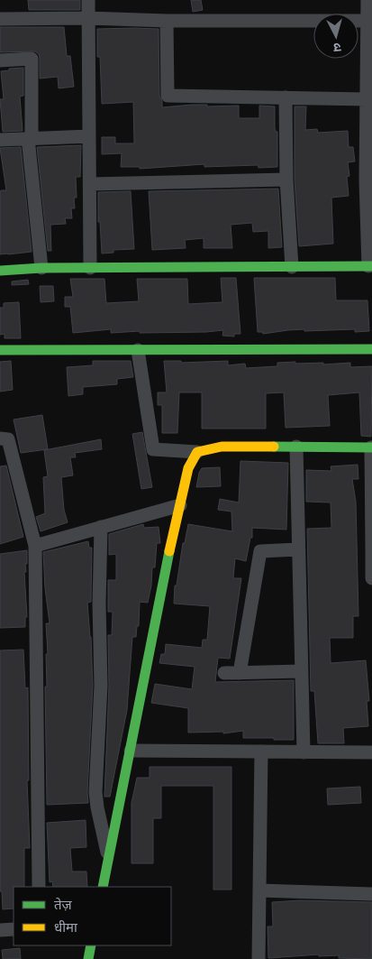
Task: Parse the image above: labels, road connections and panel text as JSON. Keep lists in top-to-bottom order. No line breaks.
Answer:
{"legend":["तेज़","धीमा"],"north":"bottom"}
